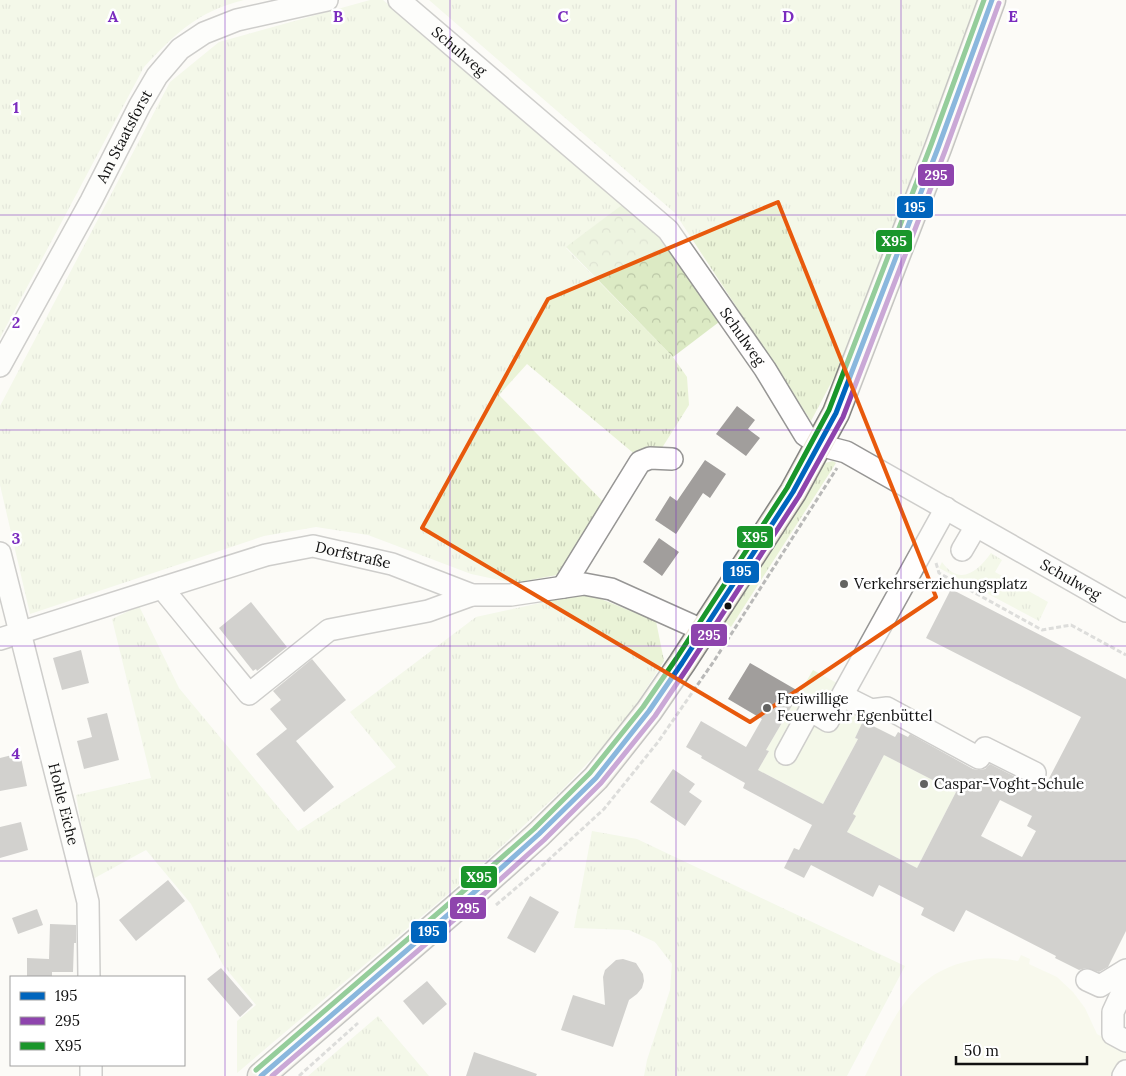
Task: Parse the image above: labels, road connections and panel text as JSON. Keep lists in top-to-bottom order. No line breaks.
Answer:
{"streets":{"street":["Schulweg","Am Staatsforst","Dorfstraße","Hohle Eiche"]},"crossings":[["Dorfstraße","Hohle Eiche"]],"places":["Verkehrserziehungsplatz","Freiwillige Feuerwehr Egenbüttel","Caspar-Voght-Schule"],"lines":["transit line 195","transit line X95","transit line 295"],"legend":["195","295","X95"],"scale_bar":"50 m","grid":{"columns":["A","B","C","D","E"],"rows":["1","2","3","4"]}}
